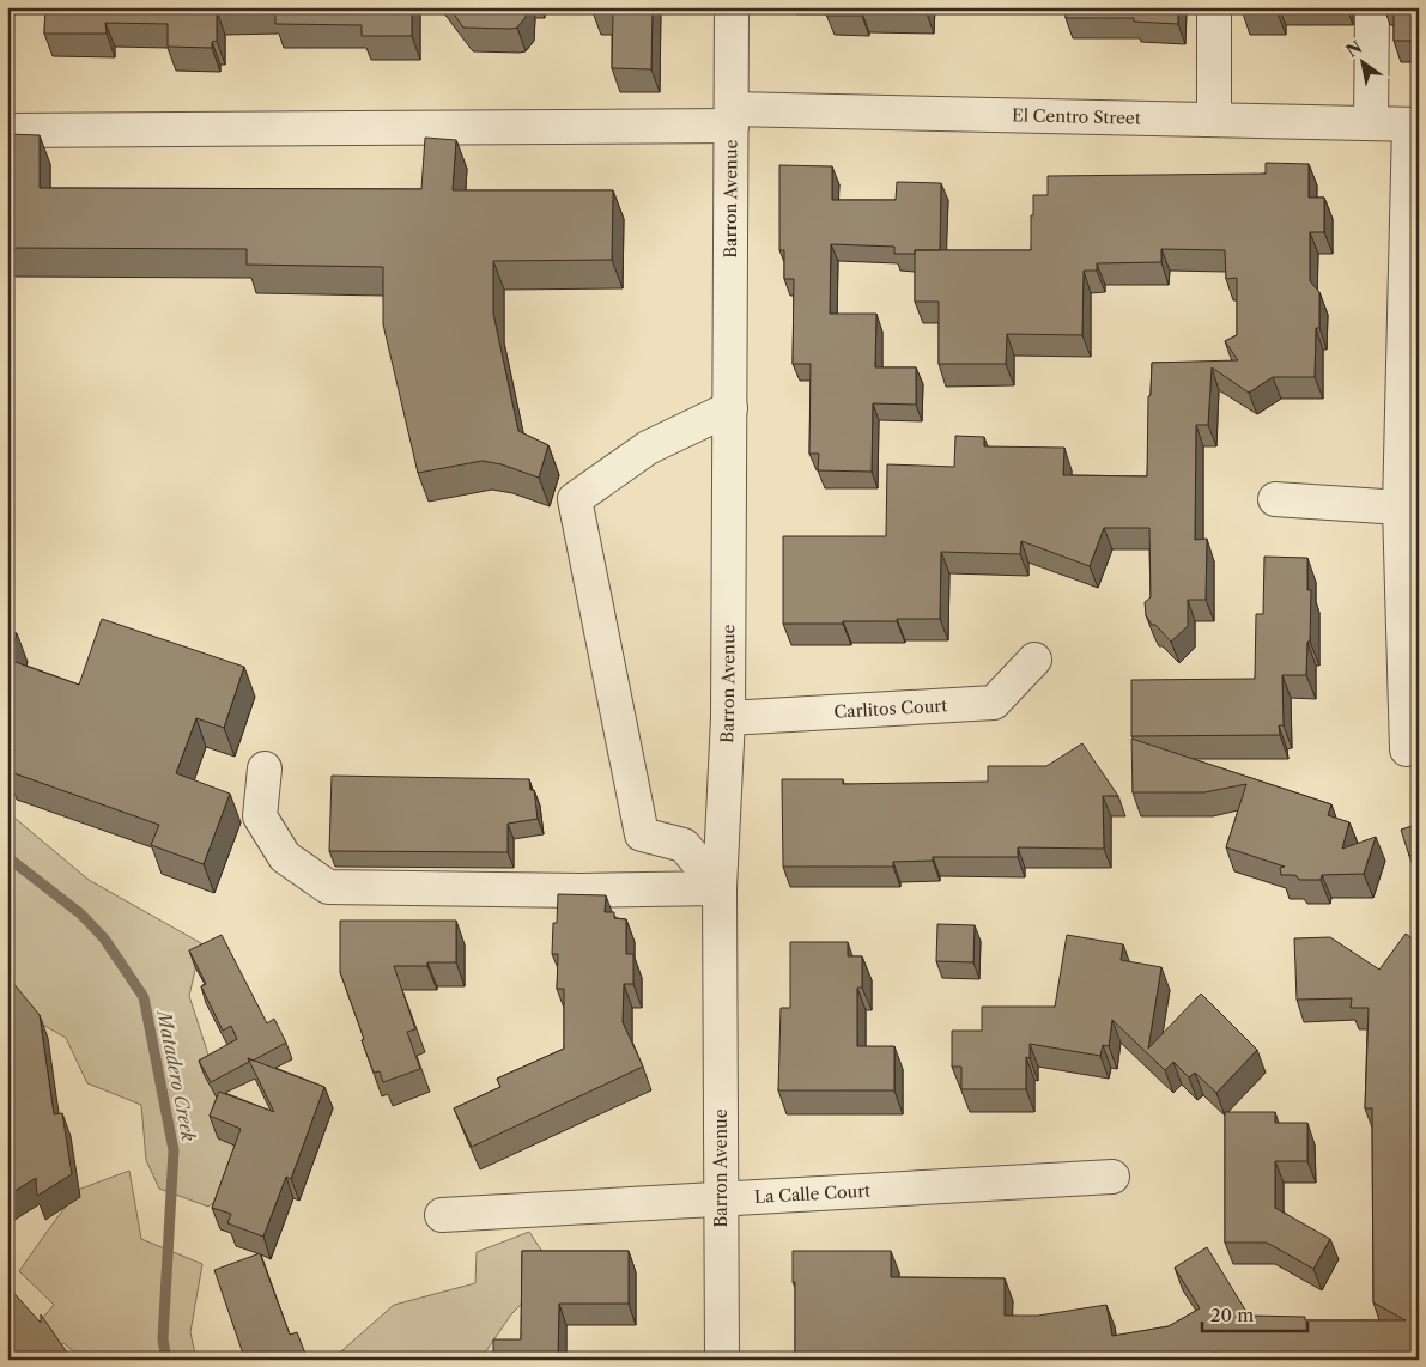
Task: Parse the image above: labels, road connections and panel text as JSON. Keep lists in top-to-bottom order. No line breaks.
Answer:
{"streets":{"street":["El Centro Street","Barron Avenue","Carlitos Court","La Calle Court"]},"crossings":[["El Centro Street","Barron Avenue"],["Barron Avenue","Carlitos Court"],["Barron Avenue","La Calle Court"]],"water":["Matadero Creek"],"scale_bar":"20 m","north":"top left"}
